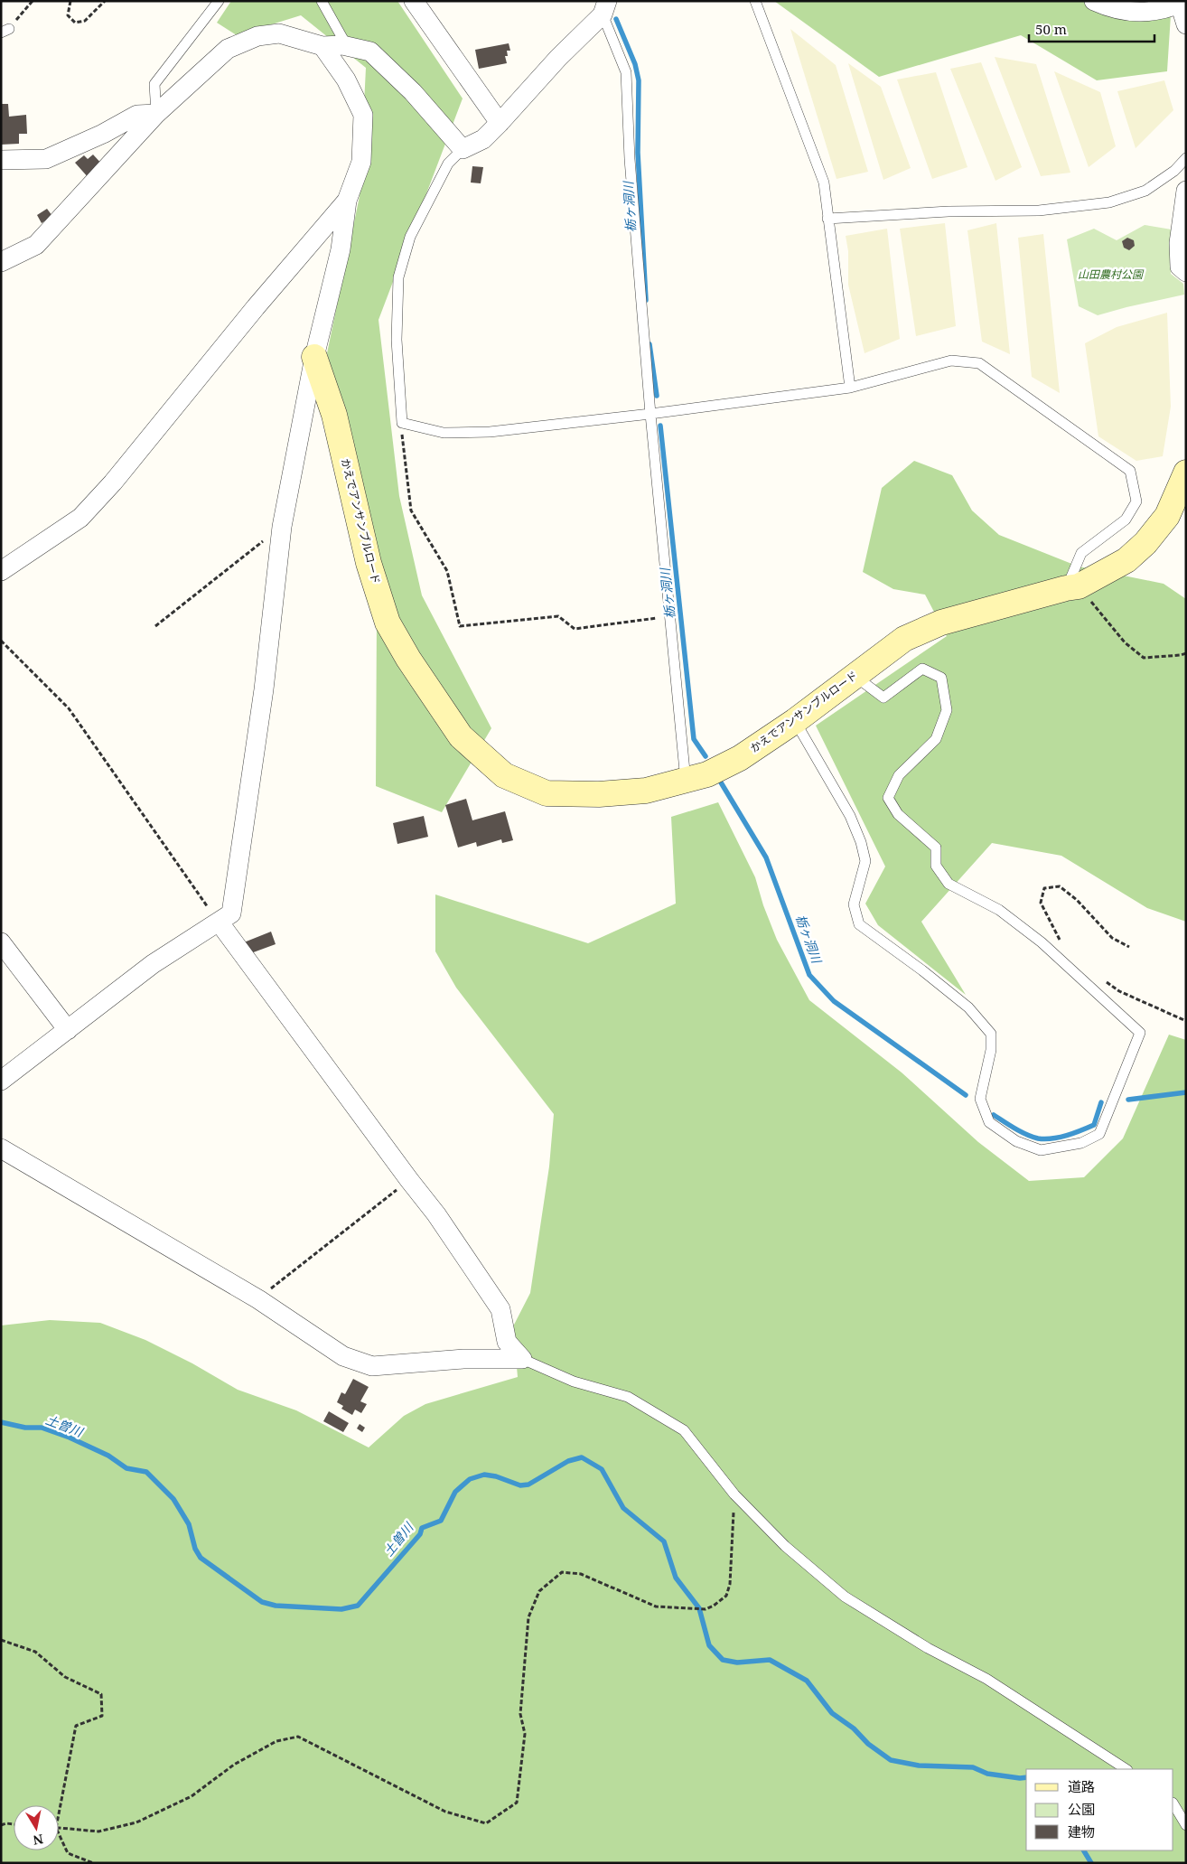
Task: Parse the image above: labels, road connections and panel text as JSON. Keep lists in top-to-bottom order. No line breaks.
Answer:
{"streets":{"street":["かえでアンサンブルロード"]},"water":["栃ヶ洞川","土曽川"],"parks":["山田農村公園"],"legend":["道路","公園","建物"],"scale_bar":"50 m","north":"bottom"}
